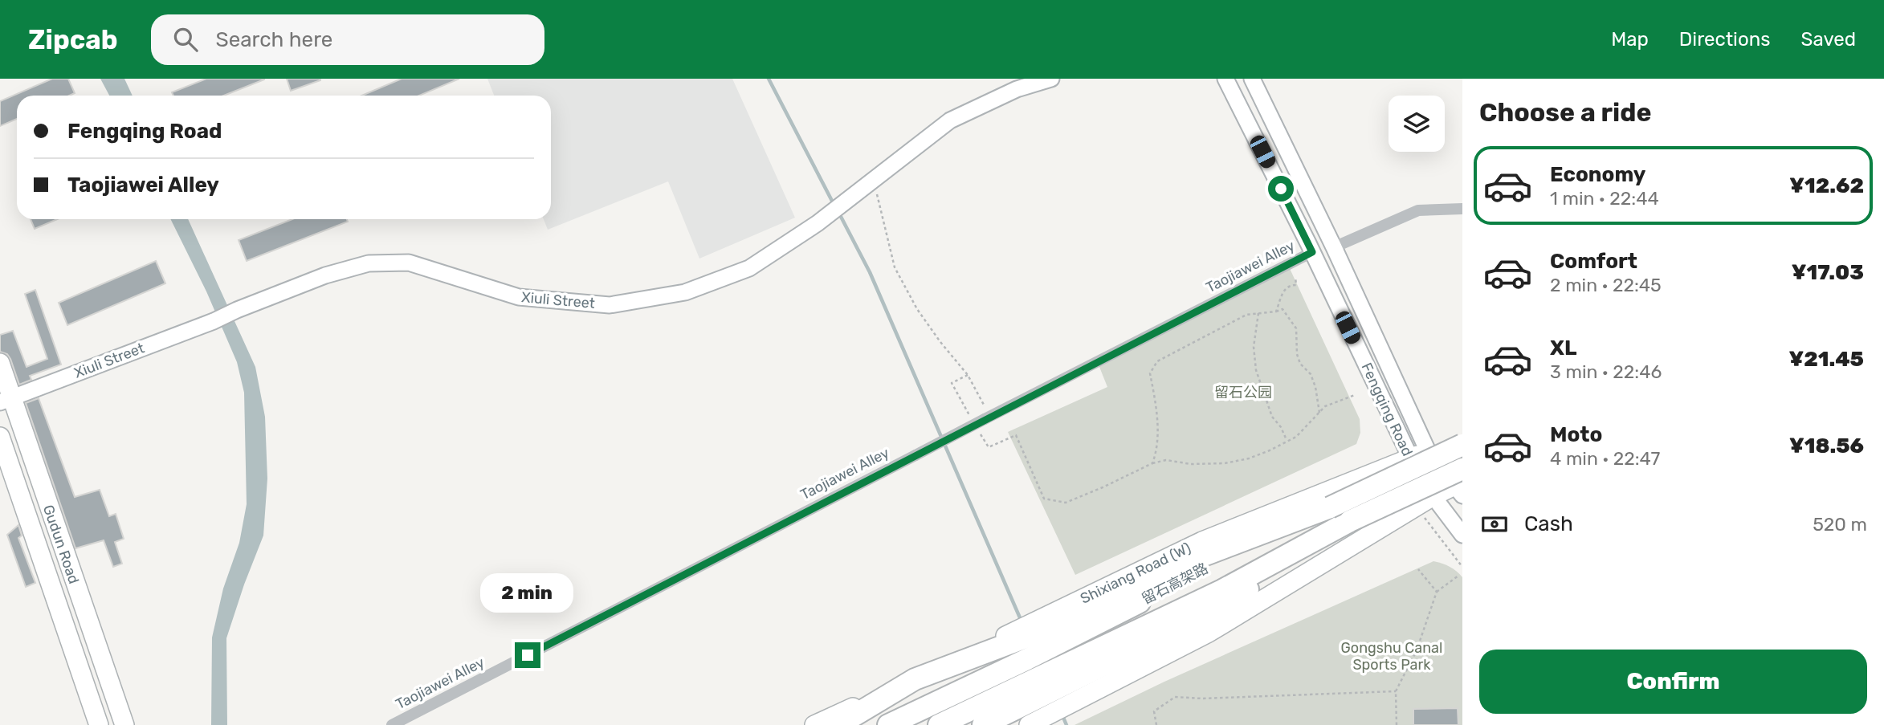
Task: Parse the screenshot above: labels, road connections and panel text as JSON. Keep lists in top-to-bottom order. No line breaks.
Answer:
{"streets":{"highway":["留石高架路"],"main road":["Gudun Road","Shixiang Road (W)"],"street":["Taojiawei Alley","Xiuli Street","Fengqing Road"]},"crossings":[["Taojiawei Alley","Fengqing Road"],["Xiuli Street","Gudun Road"],["Fengqing Road","Shixiang Road (W)"]],"parks":["留石公园","Gongshu Canal Sports Park"],"page":{"header":"Zipcab","search":"Search here","nav":["Map","Directions","Saved"],"heading":"Choose a ride","banner":["Fengqing Road","Taojiawei Alley"],"list":[{"name":"Economy","note":"1 min · 22:44","value":"¥12.62"},{"name":"Comfort","note":"2 min · 22:45","value":"¥17.03"},{"name":"XL","note":"3 min · 22:46","value":"¥21.45"},{"name":"Moto","note":"4 min · 22:47","value":"¥18.56"}],"pay":["Cash","520 m"],"bubble":"2 min","buttons":"Confirm"}}
